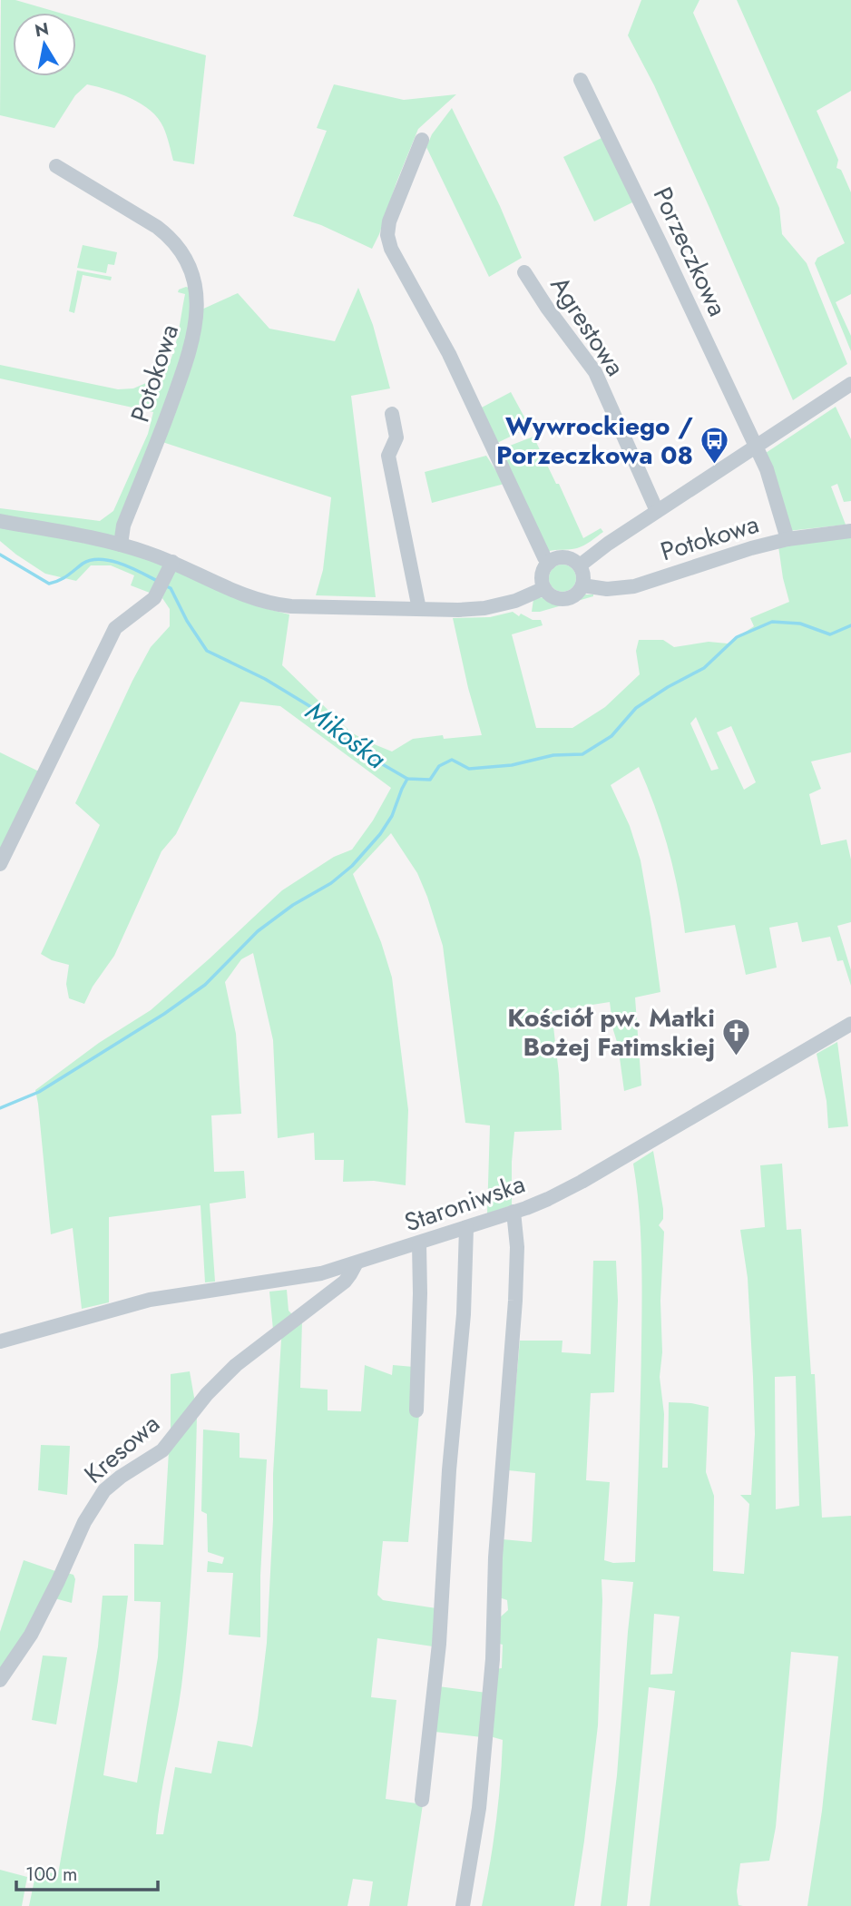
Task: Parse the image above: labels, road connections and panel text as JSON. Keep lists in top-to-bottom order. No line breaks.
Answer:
{"streets":{"street":["Porzeczkowa","Agrestowa","Potokowa","Staroniwska","Kresowa"]},"crossings":[["Porzeczkowa","Potokowa"],["Staroniwska","Kresowa"]],"water":["Mikośka"],"places":{"bus stop":["Wywrockiego / Porzeczkowa 08"],"church":["Kościół pw. Matki Bożej Fatimskiej"]},"scale_bar":"100 m","north":"top"}
